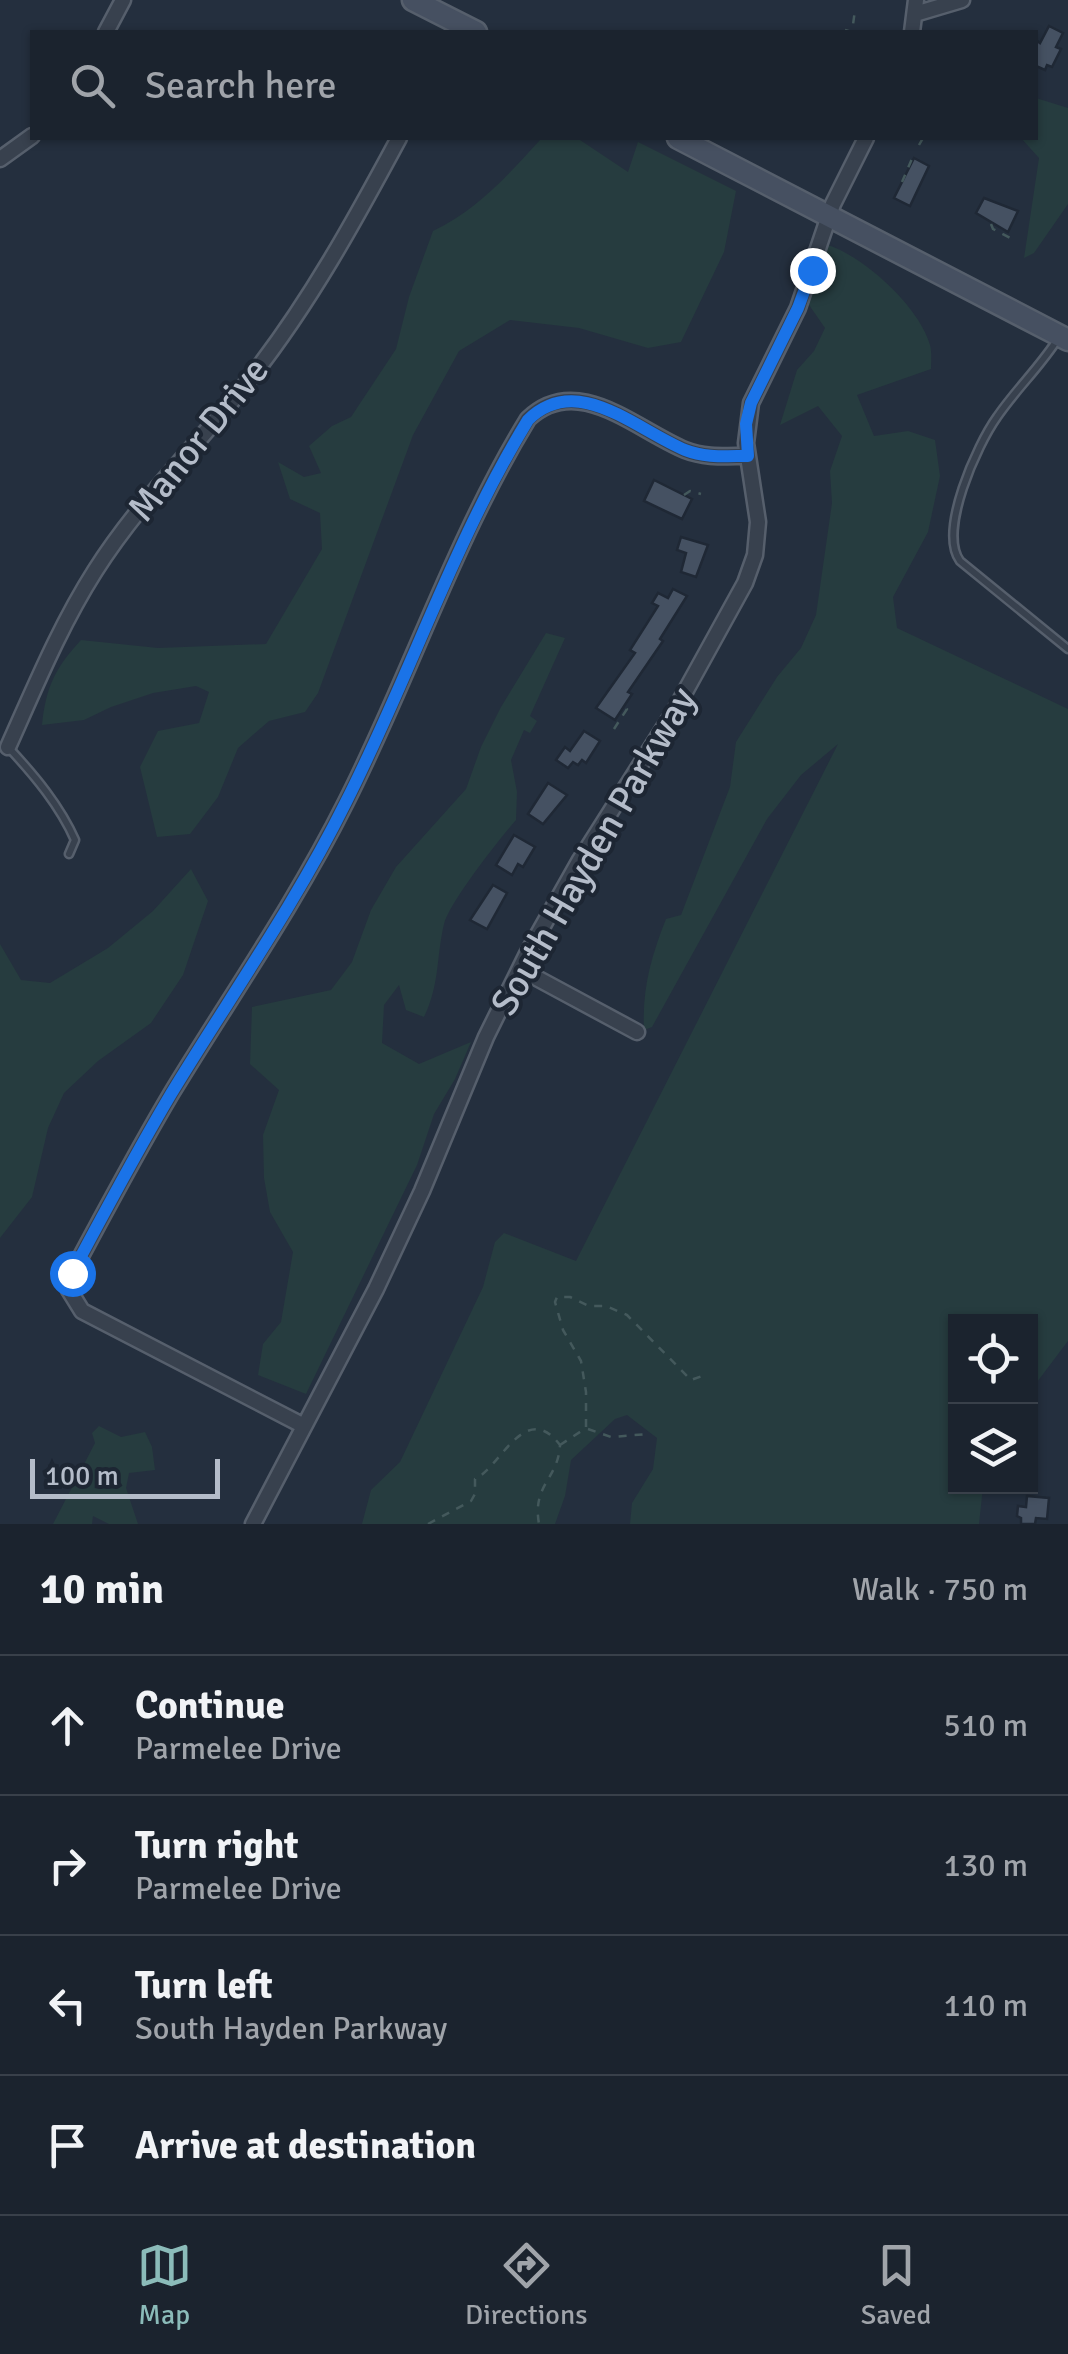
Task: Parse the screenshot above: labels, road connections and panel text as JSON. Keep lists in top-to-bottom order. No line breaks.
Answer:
{"streets":{"street":["Manor Drive","South Hayden Parkway"]},"scale_bar":"100 m","page":{"search":"Search here","scale":"100 m","heading":["10 min","Walk · 750 m"],"list":[["Continue","Parmelee Drive","510 m"],["Turn right","Parmelee Drive","130 m"],["Turn left","South Hayden Parkway","110 m"],"Arrive at destination"],"nav":["Map","Directions","Saved"]}}
